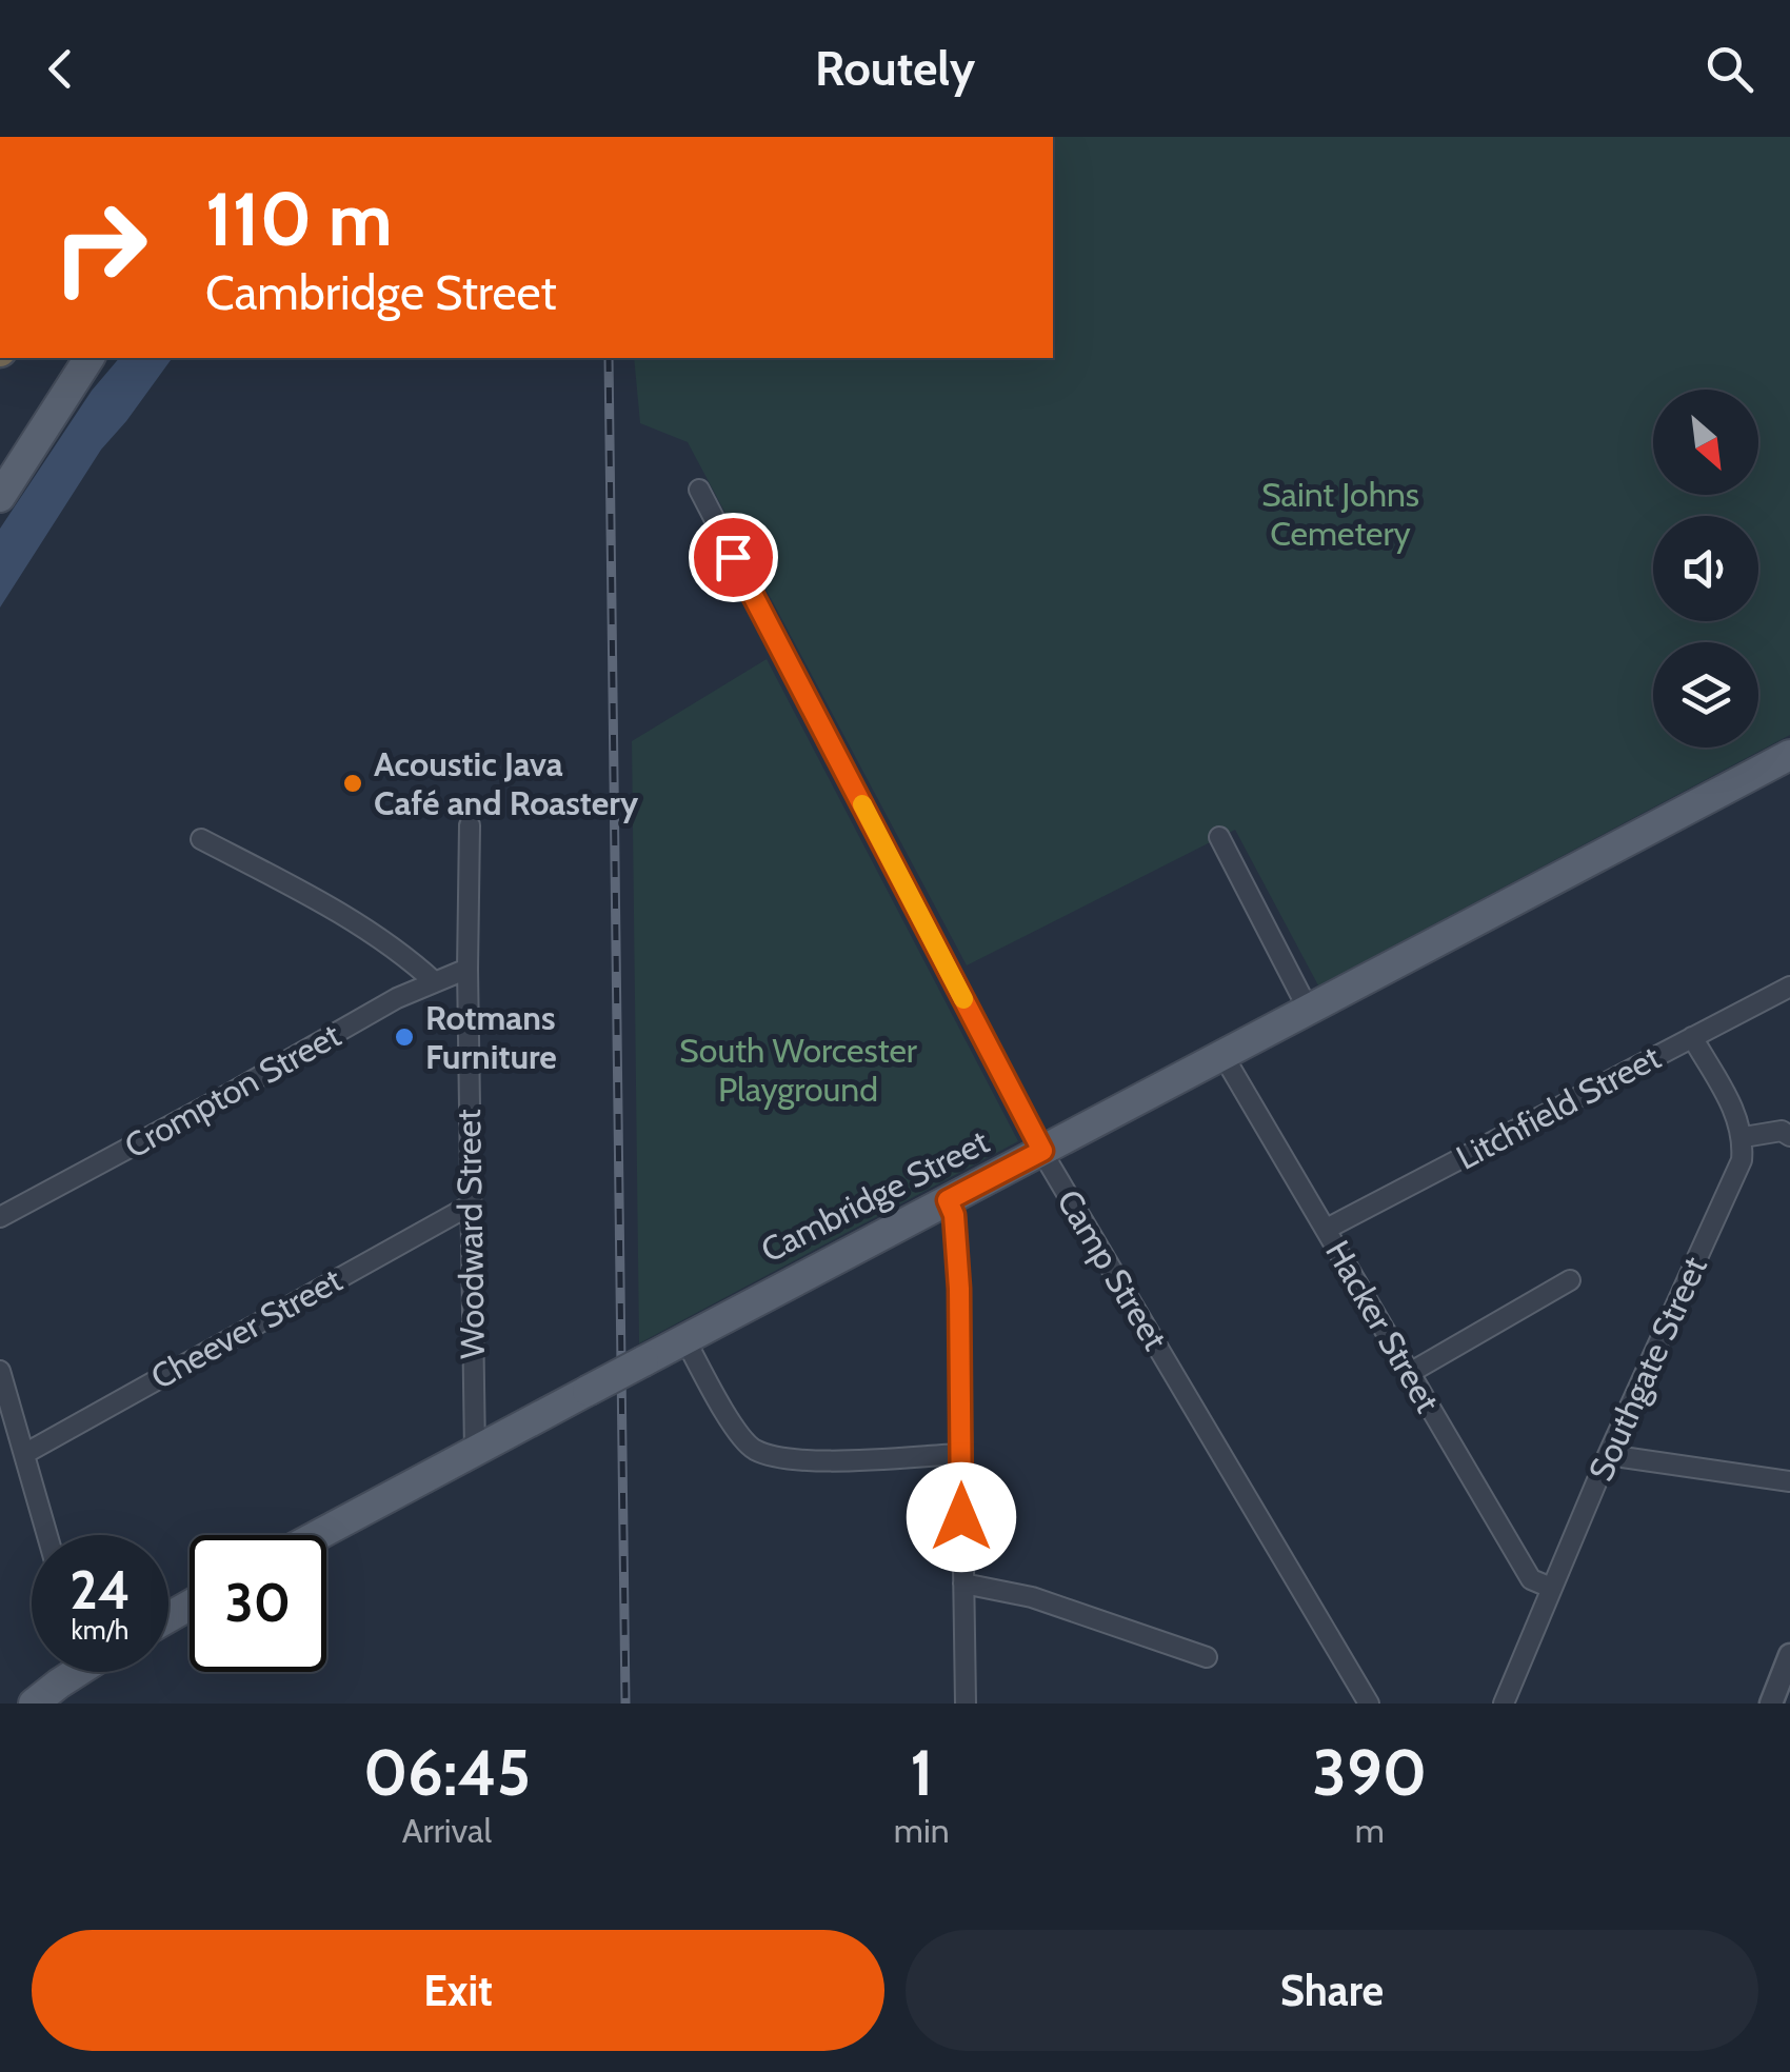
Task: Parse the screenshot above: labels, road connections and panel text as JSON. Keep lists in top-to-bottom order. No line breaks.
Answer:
{"streets":{"main road":["Cambridge Street"],"street":["Crompton Street","Litchfield Street","Woodward Street","Camp Street","Hacker Street","Cheever Street","Southgate Street"]},"crossings":[["Crompton Street","Woodward Street"],["Litchfield Street","Hacker Street"],["Cambridge Street","Woodward Street"],["Cambridge Street","Camp Street"],["Cambridge Street","Hacker Street"],["Woodward Street","Cheever Street"],["Hacker Street","Southgate Street"]],"parks":["Saint Johns Cemetery","South Worcester Playground"],"places":["Acoustic Java Café and Roastery","Rotmans Furniture"],"north":"bottom right","page":{"header":"Routely","turn":["110 m","Cambridge Street"],"speed":"24 km/h","limit":"30","eta":["06:45","Arrival","1","min","390","m"],"buttons":["Exit","Share"]}}
